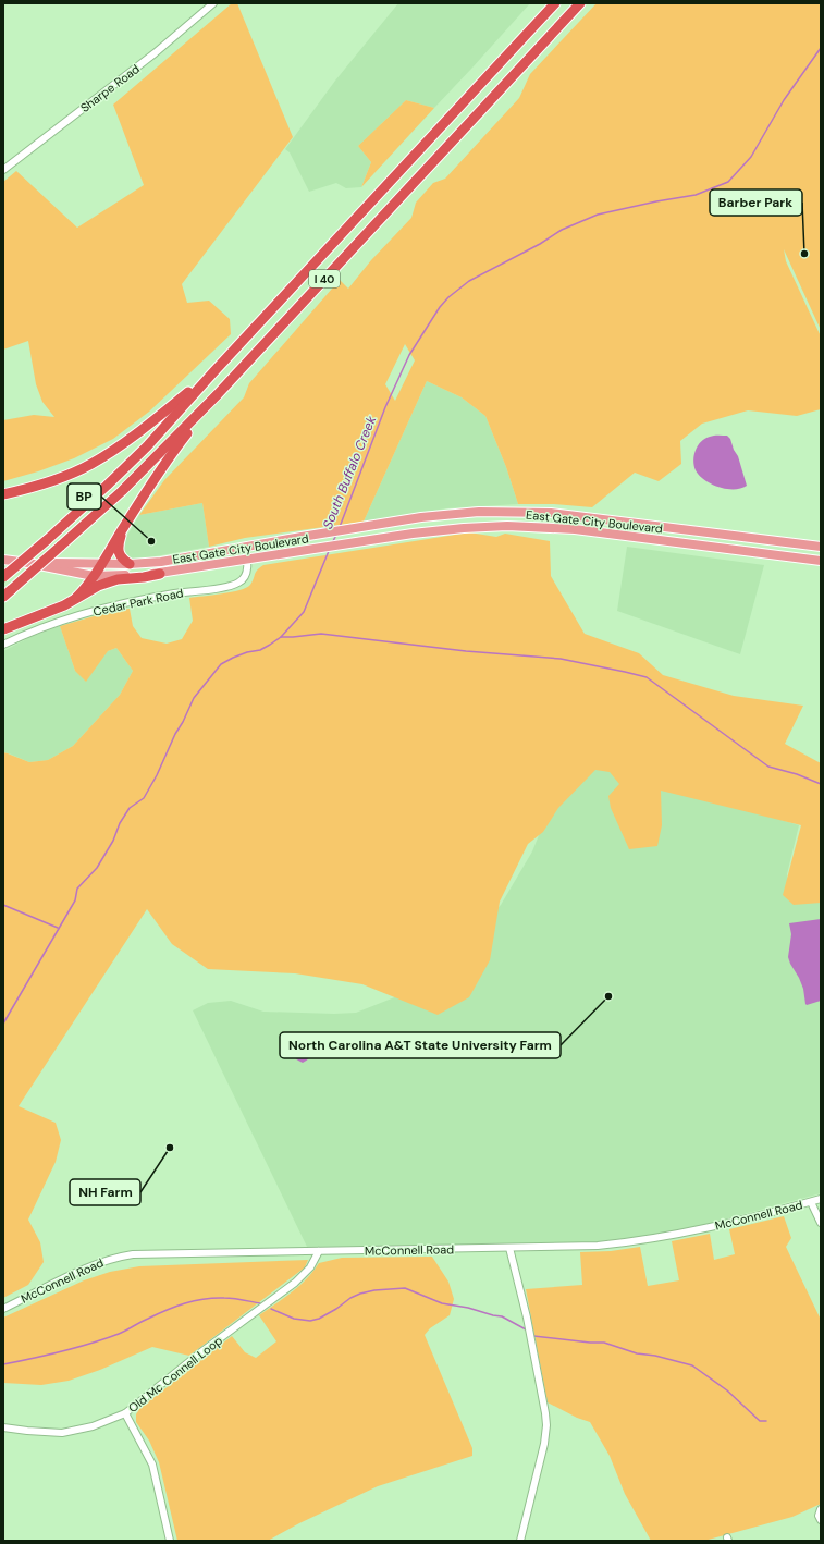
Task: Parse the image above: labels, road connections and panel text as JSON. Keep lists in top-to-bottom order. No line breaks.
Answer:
{"streets":{"highway":["I 40"],"main road":["East Gate City Boulevard"],"street":["Sharpe Road","Cedar Park Road","McConnell Road","Old Mc Connell Loop"]},"crossings":[["East Gate City Boulevard","Cedar Park Road"],["McConnell Road","Old Mc Connell Loop"]],"water":["South Buffalo Creek"],"places":["Barber Park","BP","North Carolina A&T State University Farm","NH Farm"]}
